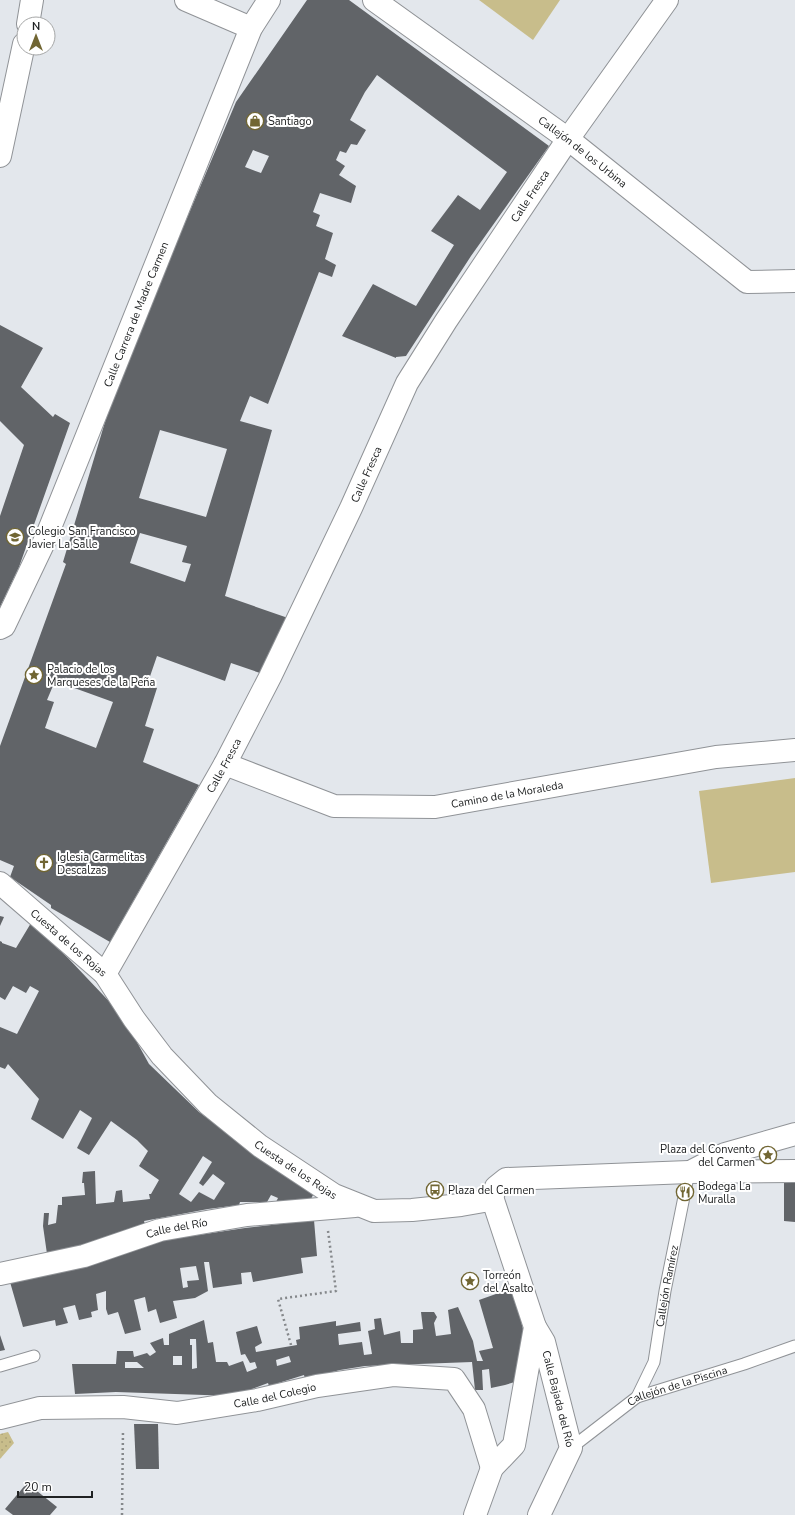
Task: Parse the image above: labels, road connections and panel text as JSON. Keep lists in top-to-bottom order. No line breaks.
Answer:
{"streets":{"street":["Callejón de los Urbina","Calle Fresca","Calle Carrera de Madre Carmen","Camino de la Moraleda","Cuesta de los Rojas","Calle del Río","Calle del Colegio","Calle Bajada del Río"],"lane":["Callejón Ramírez","Callejón de la Piscina"]},"crossings":[["Callejón de los Urbina","Calle Fresca"],["Calle Fresca","Camino de la Moraleda"],["Calle Fresca","Cuesta de los Rojas"],["Cuesta de los Rojas","Calle del Río"],["Cuesta de los Rojas","Calle Bajada del Río"],["Callejón Ramírez","Callejón de la Piscina"],["Callejón de la Piscina","Calle Bajada del Río"]],"places":{"shop":["Santiago"],"school or university":["Colegio San Francisco Javier La Salle"],"place":["Palacio de los Marqueses de la Peña","Plaza del Convento del Carmen","Torreón del Asalto"],"church":["Iglesia Carmelitas Descalzas"],"bus stop":["Plaza del Carmen"],"restaurant":["Bodega La Muralla"]},"scale_bar":"20 m","north":"top"}
